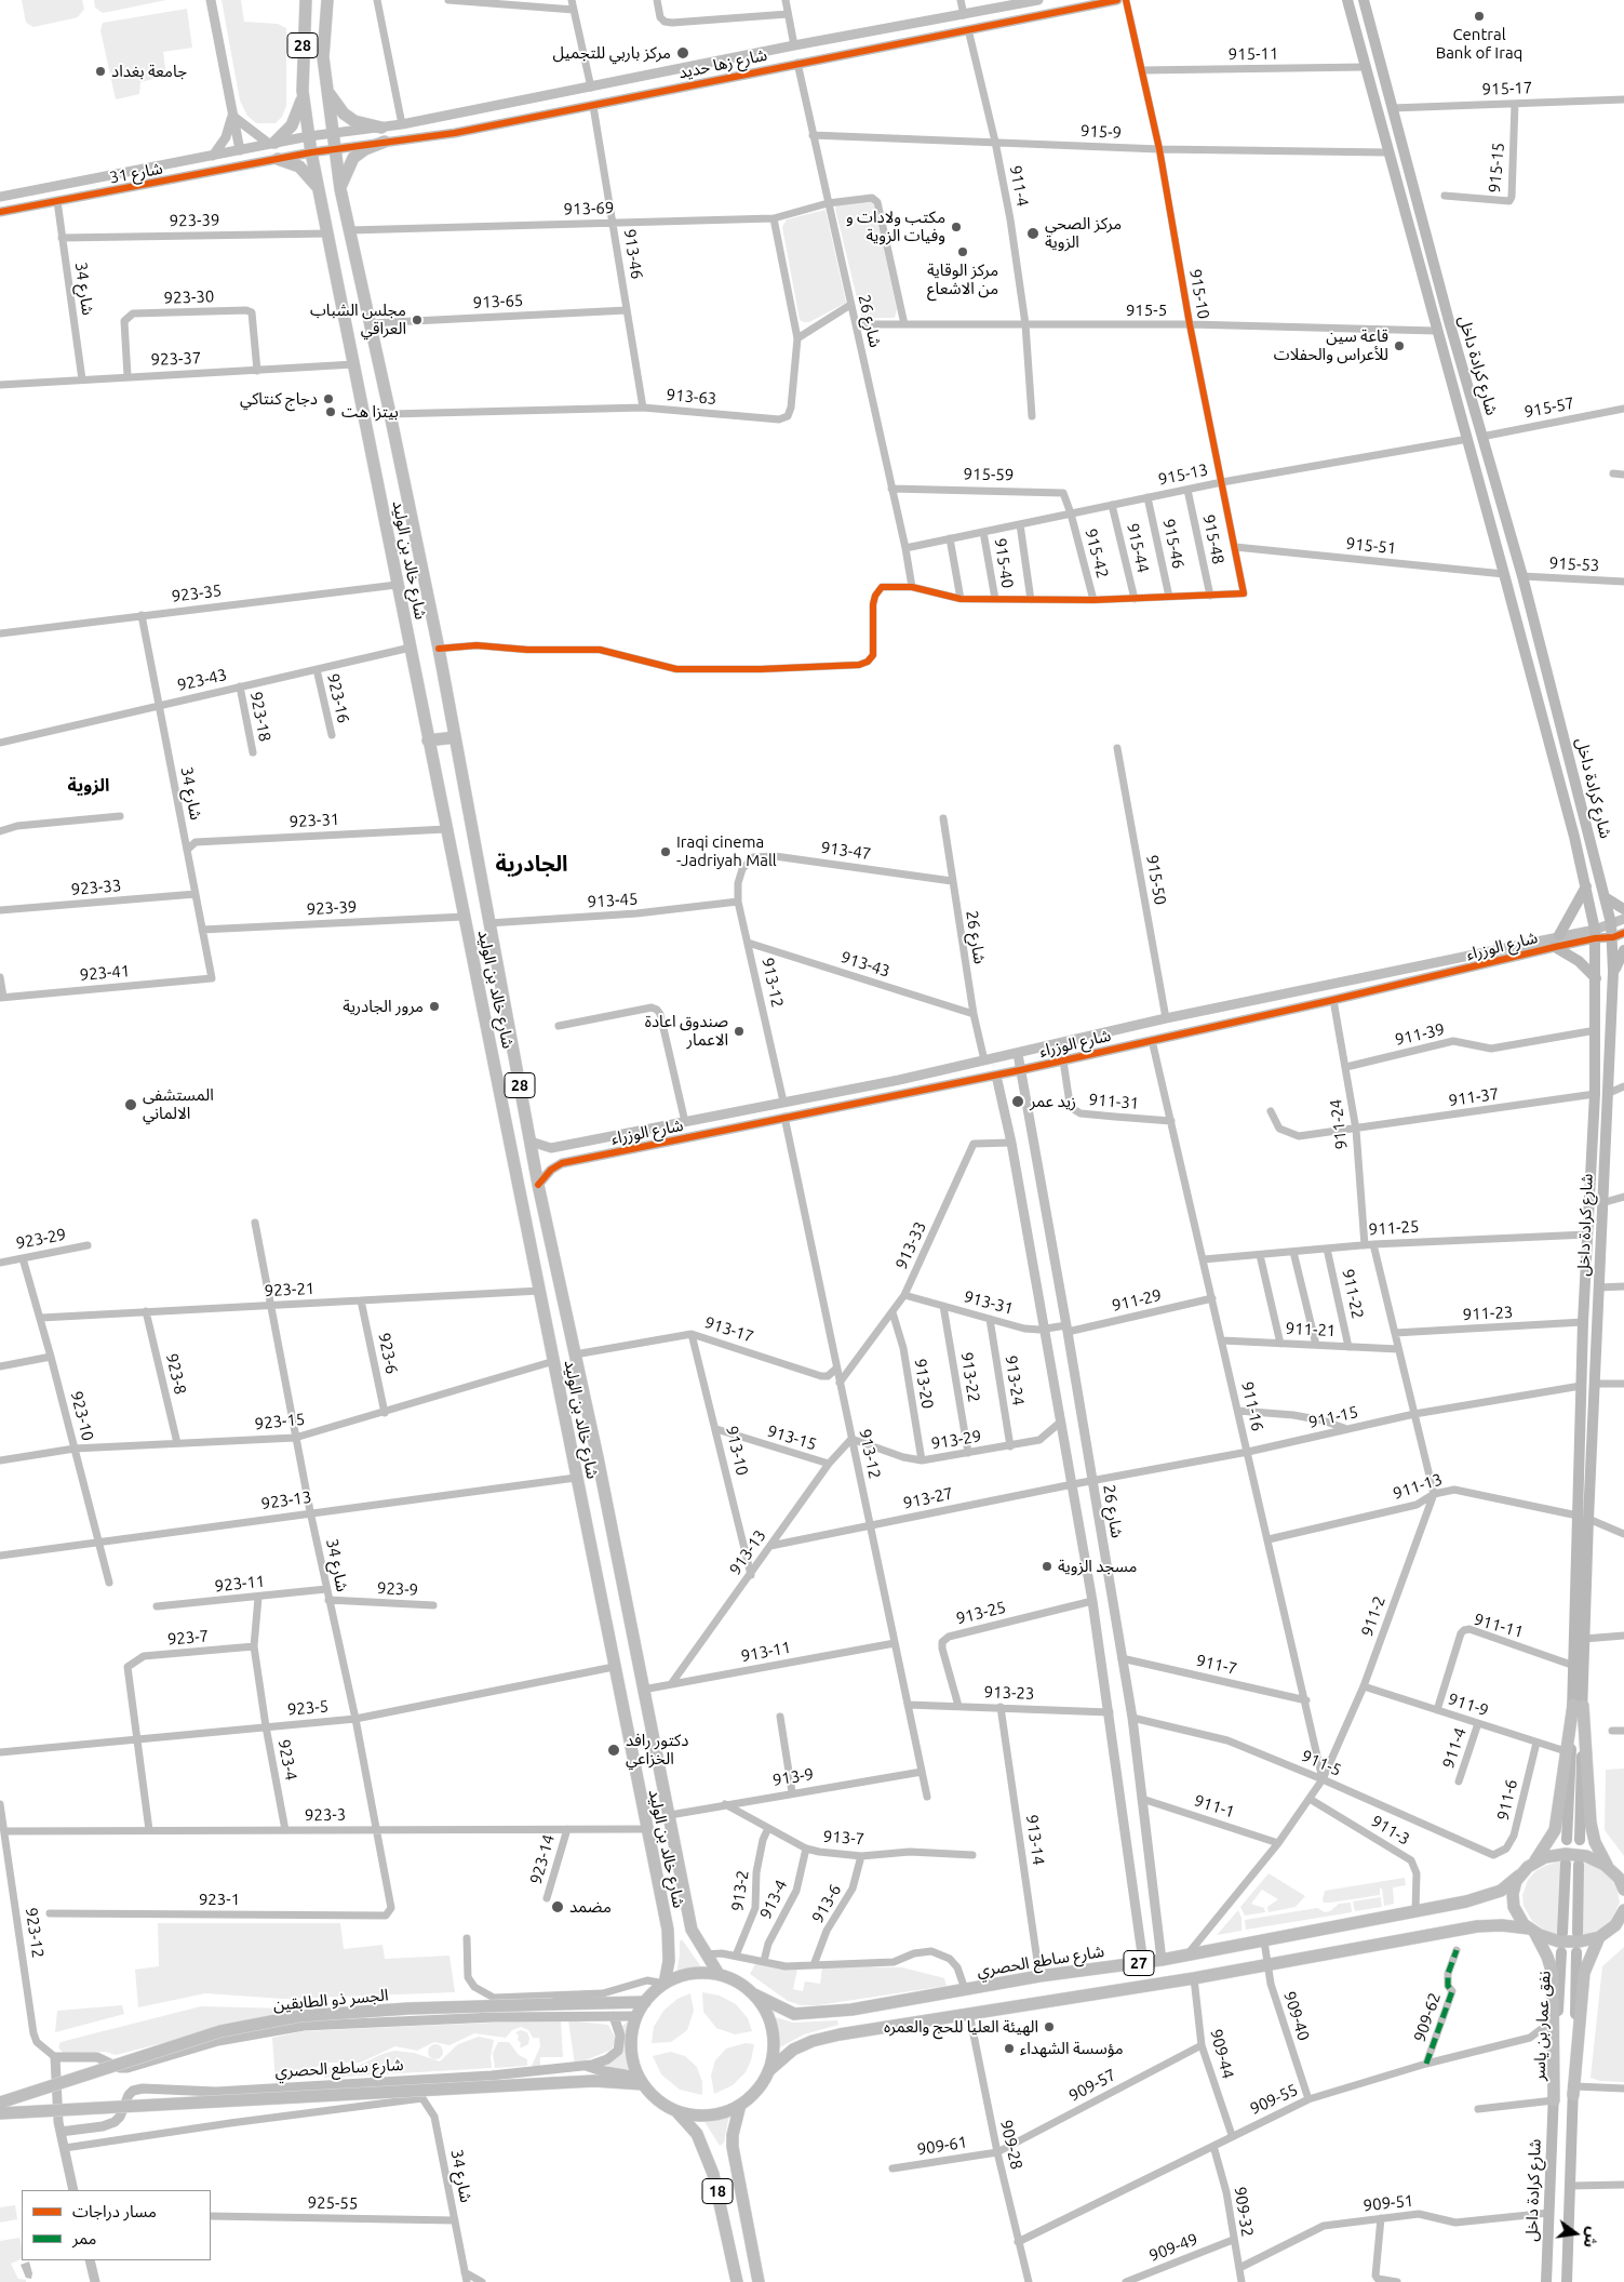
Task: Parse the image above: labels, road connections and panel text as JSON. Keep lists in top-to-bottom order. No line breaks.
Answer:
{"streets":{"main road":["28","شارع كرادة داخل","شارع خالد بن الوليد","شارع ساطع الحصري","27","الجسر ذو الطابقين","نفق عمار بن ياسر","18"],"street":["915-11","شارع زها حديد","915-17","915-9","915-15","شارع 31","911-4","913-69","923-39","913-46","شارع 34","915-10","923-30","913-65","915-5","شارع 26","923-37","913-63","915-57","915-59","915-13","915-48","915-46","915-51","915-44","915-42","915-40","915-53","923-35","923-43","923-16","923-18","923-31","913-47","915-50","923-33","913-45","شارع الوزراء","913-43","923-41","913-12","911-39","911-37","911-31","911-24","911-25","923-29","913-33","923-21","911-22","911-29","913-31","911-23","913-17","911-21","923-6","923-8","913-22","913-24","913-20","911-16","923-10","911-15","923-15","913-15","913-29","913-10","911-13","913-27","923-13","913-13","923-11","923-9","913-25","911-2","911-11","923-7","913-11","911-7","913-23","911-9","923-5","923-4","911-5","913-9","911-6","911-1","923-3","911-3","913-7","913-14","923-14","913-2","923-1","913-4","913-6","923-12","909-40","909-62","909-44","909-57","909-55","909-28","909-61","925-55","909-51","909-32","909-49"]},"crossings":[["915-11","915-10"],["915-11","شارع كرادة داخل"],["شارع زها حديد","شارع 31"],["شارع زها حديد","911-4"],["شارع زها حديد","913-46"],["شارع زها حديد","شارع 26"],["شارع زها حديد","شارع خالد بن الوليد"],["915-17","915-15"],["915-17","شارع كرادة داخل"],["915-9","911-4"],["915-9","915-10"],["915-9","شارع 26"],["915-9","شارع كرادة داخل"],["شارع 31","شارع 34"],["شارع 31","شارع خالد بن الوليد"],["911-4","915-5"],["911-4","911-9"],["913-69","913-46"],["913-69","915-5"],["913-69","شارع 26"],["913-69","913-63"],["913-69","شارع خالد بن الوليد"],["923-39","شارع 34"],["923-39","شارع خالد بن الوليد"],["913-46","913-65"],["913-46","913-63"],["شارع 34","923-37"],["شارع 34","923-35"],["شارع 34","923-43"],["شارع 34","923-31"],["شارع 34","923-33"],["شارع 34","923-41"],["شارع 34","923-21"],["شارع 34","923-15"],["شارع 34","923-13"],["شارع 34","923-11"],["شارع 34","923-9"],["شارع 34","923-5"],["شارع 34","923-3"],["شارع 34","923-1"],["شارع 34","شارع ساطع الحصري"],["شارع 34","925-55"],["915-10","915-5"],["915-10","915-13"],["915-10","915-48"],["915-10","915-51"],["923-30","923-37"],["913-65","شارع خالد بن الوليد"],["915-5","شارع 26"],["915-5","شارع كرادة داخل"],["شارع 26","915-59"],["شارع 26","915-13"],["شارع 26","913-47"],["شارع 26","شارع الوزراء"],["شارع 26","913-43"],["شارع 26","911-29"],["شارع 26","913-31"],["شارع 26","911-15"],["شارع 26","913-27"],["شارع 26","911-7"],["شارع 26","911-5"],["شارع 26","911-1"],["شارع 26","شارع ساطع الحصري"],["923-37","شارع خالد بن الوليد"],["شارع كرادة داخل","915-57"],["شارع كرادة داخل","915-13"],["شارع كرادة داخل","915-51"],["شارع كرادة داخل","915-53"],["شارع كرادة داخل","شارع الوزراء"],["شارع كرادة داخل","911-39"],["شارع كرادة داخل","911-37"],["شارع كرادة داخل","911-25"],["شارع كرادة داخل","911-23"],["شارع كرادة داخل","911-15"],["شارع كرادة داخل","911-13"],["شارع كرادة داخل","911-11"],["شارع كرادة داخل","نفق عمار بن ياسر"],["شارع كرادة داخل","909-51"],["913-63","شارع خالد بن الوليد"],["915-59","915-13"],["915-59","915-42"],["915-13","915-48"],["915-13","915-46"],["915-13","915-44"],["915-13","915-42"],["915-13","915-40"],["شارع خالد بن الوليد","923-35"],["شارع خالد بن الوليد","923-43"],["شارع خالد بن الوليد","923-31"],["شارع خالد بن الوليد","913-45"],["شارع خالد بن الوليد","شارع الوزراء"],["شارع خالد بن الوليد","923-21"],["شارع خالد بن الوليد","913-17"],["شارع خالد بن الوليد","923-15"],["شارع خالد بن الوليد","923-13"],["شارع خالد بن الوليد","913-11"],["شارع خالد بن الوليد","923-5"],["شارع خالد بن الوليد","913-9"],["شارع خالد بن الوليد","923-3"],["شارع خالد بن الوليد","شارع ساطع الحصري"],["شارع خالد بن الوليد","27"],["شارع خالد بن الوليد","الجسر ذو الطابقين"],["شارع خالد بن الوليد","18"],["923-43","923-16"],["923-43","923-18"],["913-47","913-12"],["915-50","شارع الوزراء"],["913-45","913-12"],["شارع الوزراء","913-12"],["شارع الوزراء","911-31"],["شارع الوزراء","911-24"],["شارع الوزراء","911-16"],["913-43","913-12"],["913-12","913-33"],["913-12","913-17"],["913-12","913-29"],["913-12","913-27"],["913-12","913-13"],["913-12","913-11"],["913-12","913-23"],["913-12","913-9"],["911-39","911-24"],["911-37","911-24"],["911-31","911-16"],["911-24","911-25"],["911-25","911-22"],["911-25","911-16"],["923-29","923-10"],["913-33","913-31"],["913-33","913-20"],["923-21","923-6"],["923-21","923-8"],["923-21","923-10"],["911-22","911-21"],["911-29","913-31"],["911-29","911-16"],["913-31","913-22"],["913-31","913-24"],["913-17","913-10"],["911-21","911-16"],["923-6","923-15"],["923-8","923-15"],["913-22","913-29"],["913-24","913-29"],["913-20","913-29"],["911-16","911-15"],["911-16","911-13"],["911-16","911-2"],["911-16","911-7"],["911-16","911-5"],["923-10","923-15"],["923-10","923-13"],["911-15","913-27"],["913-15","913-10"],["913-15","913-13"],["913-29","913-13"],["913-10","913-13"],["911-13","911-2"],["913-27","913-13"],["913-13","913-11"],["923-11","923-4"],["913-25","913-23"],["911-2","911-9"],["911-2","911-5"],["911-2","911-1"],["911-2","911-3"],["911-2","شارع ساطع الحصري"],["911-11","911-9"],["923-7","923-5"],["923-7","923-4"],["913-23","913-14"],["911-9","911-6"],["923-5","923-4"],["923-4","923-3"],["911-5","911-6"],["913-9","913-7"],["923-3","923-14"],["923-3","923-12"],["911-3","شارع ساطع الحصري"],["913-7","913-2"],["913-7","913-4"],["913-7","913-6"],["913-14","شارع ساطع الحصري"],["شارع ساطع الحصري","27"],["شارع ساطع الحصري","الجسر ذو الطابقين"],["شارع ساطع الحصري","909-40"],["شارع ساطع الحصري","18"],["27","الجسر ذو الطابقين"],["27","909-40"],["27","909-44"],["27","909-28"],["27","18"],["الجسر ذو الطابقين","18"],["909-40","909-55"],["909-62","909-55"],["909-44","909-57"],["909-44","909-55"],["909-57","909-28"],["909-57","909-61"],["909-55","909-28"],["909-55","909-32"],["909-28","909-61"],["909-51","909-32"],["909-32","909-49"]],"districts":["الزوية","الجادرية"],"places":["Central Bank of Iraq","مركز باربي للتجميل","جامعة بغداد","مكتب ولادات و وفيات الزوية","مركز الصحي الزوية","مركز الوقاية من الاشعاع","مجلس الشباب العراقي","قاعة سين للأعراس والحفلات","دجاج كنتاكي","بيتزا هت","Iraqi cinema -Jadriyah Mall","مرور الجادرية","صندوق اعادة الاعمار","زيد عمر","المستشفى الالماني","مسجد الزوية","دكتور رافد الخزاعي","مضمد","الهيئة العليا للحج والعمره","مؤسسة الشهداء"],"legend":["مسار دراجات","ممر"],"north":"right"}
